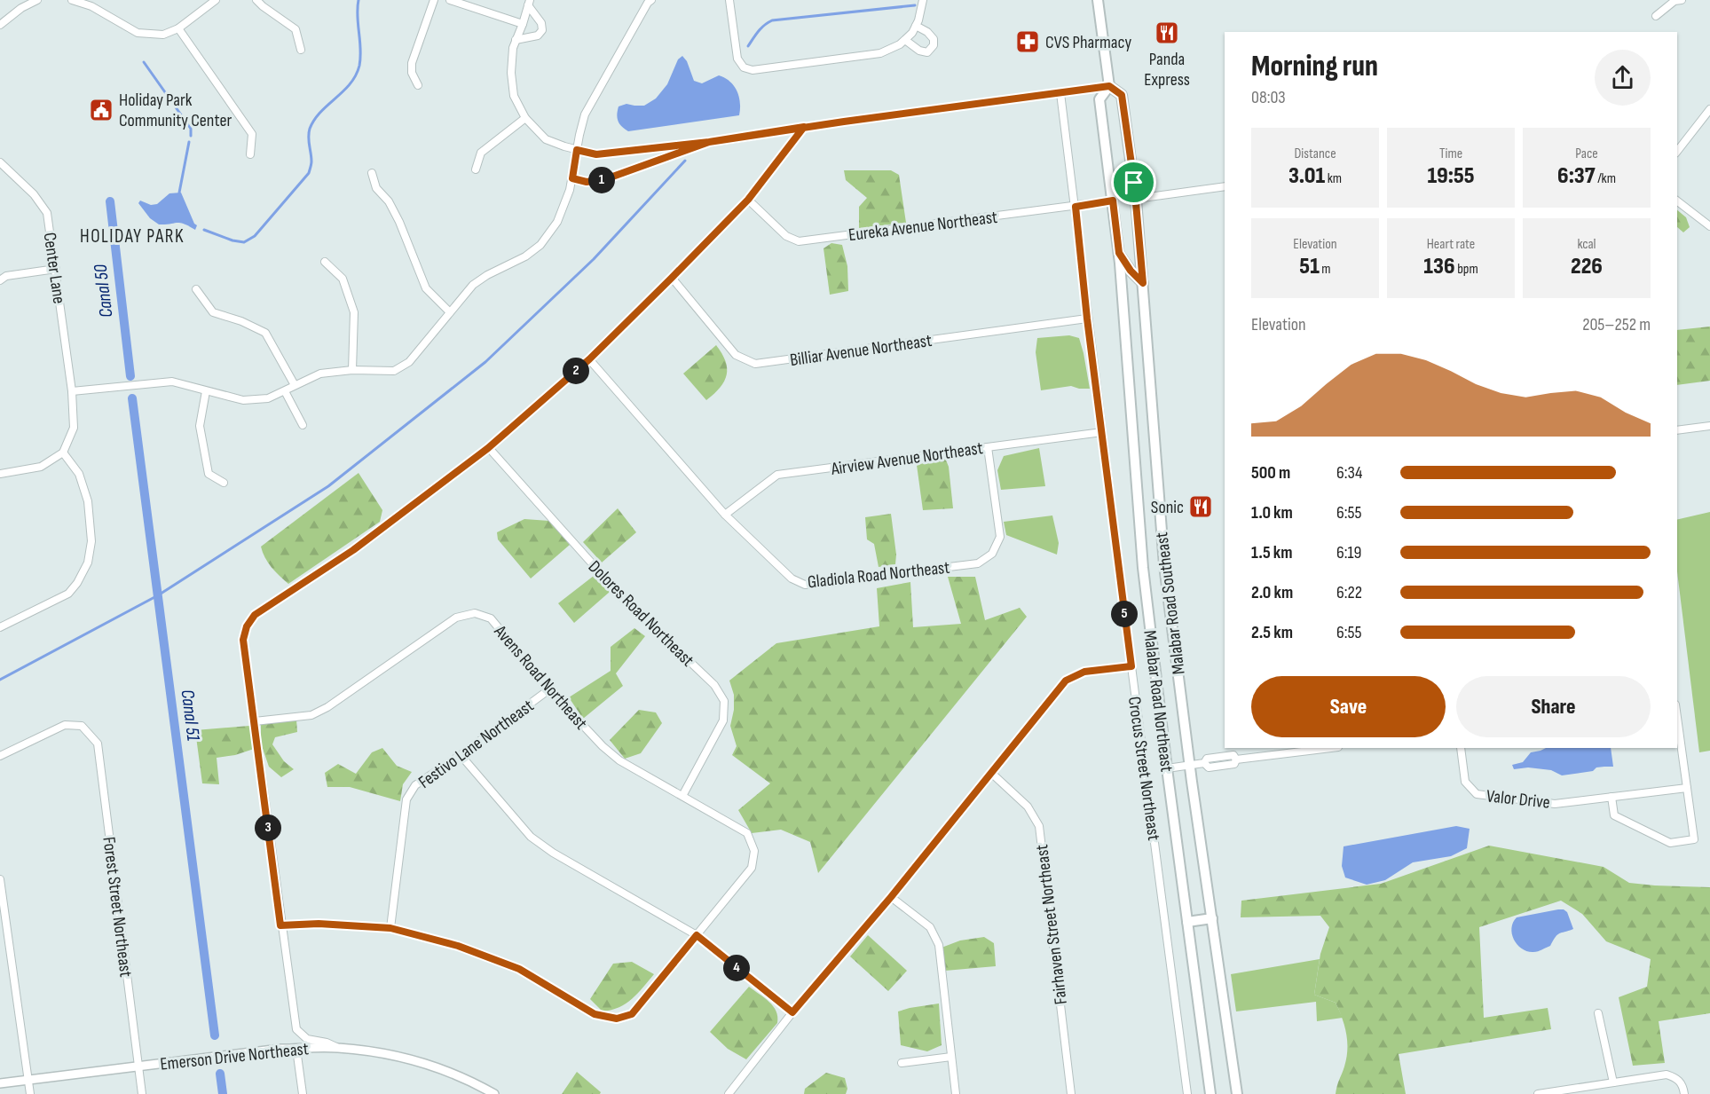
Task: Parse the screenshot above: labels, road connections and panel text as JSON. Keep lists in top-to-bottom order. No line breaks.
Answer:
{"streets":{"main road":["Malabar Road Southeast","Malabar Road Northeast"],"street":["Eureka Avenue Northeast","Center Lane","Billiar Avenue Northeast","Airview Avenue Northeast","Gladiola Road Northeast","Dolores Road Northeast","Avens Road Northeast","Festivo Lane Northeast","Crocus Street Northeast","Valor Drive","Forest Street Northeast","Fairhaven Street Northeast","Emerson Drive Northeast"]},"crossings":[["Eureka Avenue Northeast","Malabar Road Northeast"],["Eureka Avenue Northeast","Crocus Street Northeast"],["Billiar Avenue Northeast","Crocus Street Northeast"],["Airview Avenue Northeast","Gladiola Road Northeast"],["Airview Avenue Northeast","Crocus Street Northeast"],["Malabar Road Southeast","Malabar Road Northeast"],["Dolores Road Northeast","Avens Road Northeast"],["Avens Road Northeast","Festivo Lane Northeast"],["Forest Street Northeast","Emerson Drive Northeast"]],"districts":["HOLIDAY PARK"],"water":["Canal 50","Canal 51"],"places":{"restaurant":["Panda Express","Sonic"],"pharmacy":["CVS Pharmacy"],"public building":["Holiday Park Community Center"]},"page":{"heading":["Morning run","08:03"],"stats":[["Distance","3.01 km"],["Time","19:55"],["Pace","6:37 /km"],["Elevation","51 m"],["Heart rate","136 bpm"],["kcal","226"]],"pins":["1","2","5","3","4"],"chart":["Elevation","205–252 m"],"list":[{"name":"500 m","note":"6:34"},{"name":"1.0 km","note":"6:55"},{"name":"1.5 km","note":"6:19"},{"name":"2.0 km","note":"6:22"},{"name":"2.5 km","note":"6:55"}],"buttons":["Save","Share"]}}
